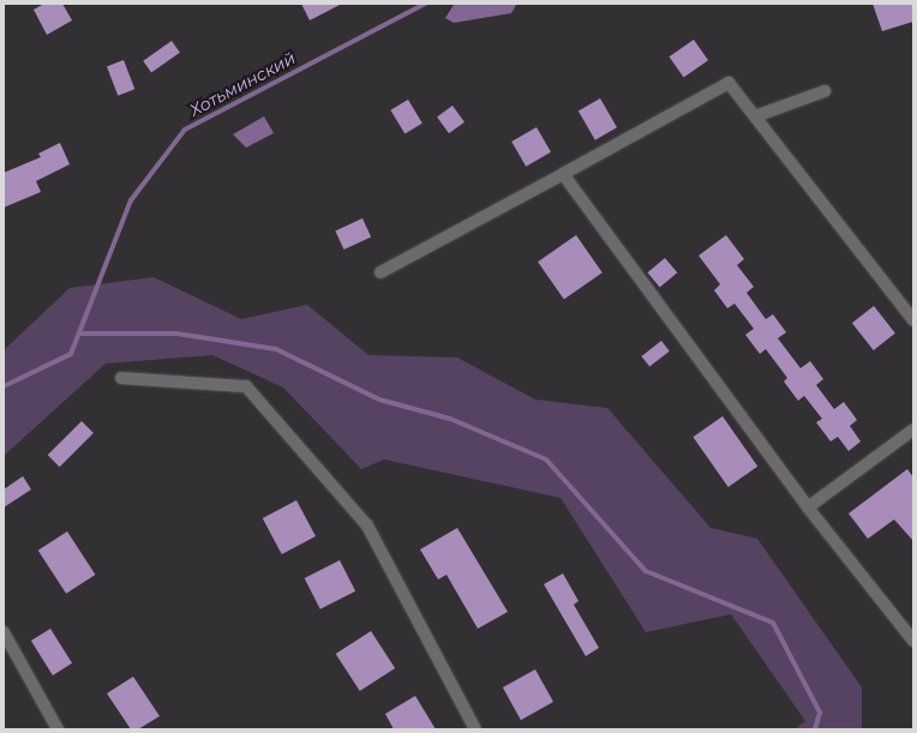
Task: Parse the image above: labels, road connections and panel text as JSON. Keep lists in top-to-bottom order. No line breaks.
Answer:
{"water":["Хотьминский"]}
